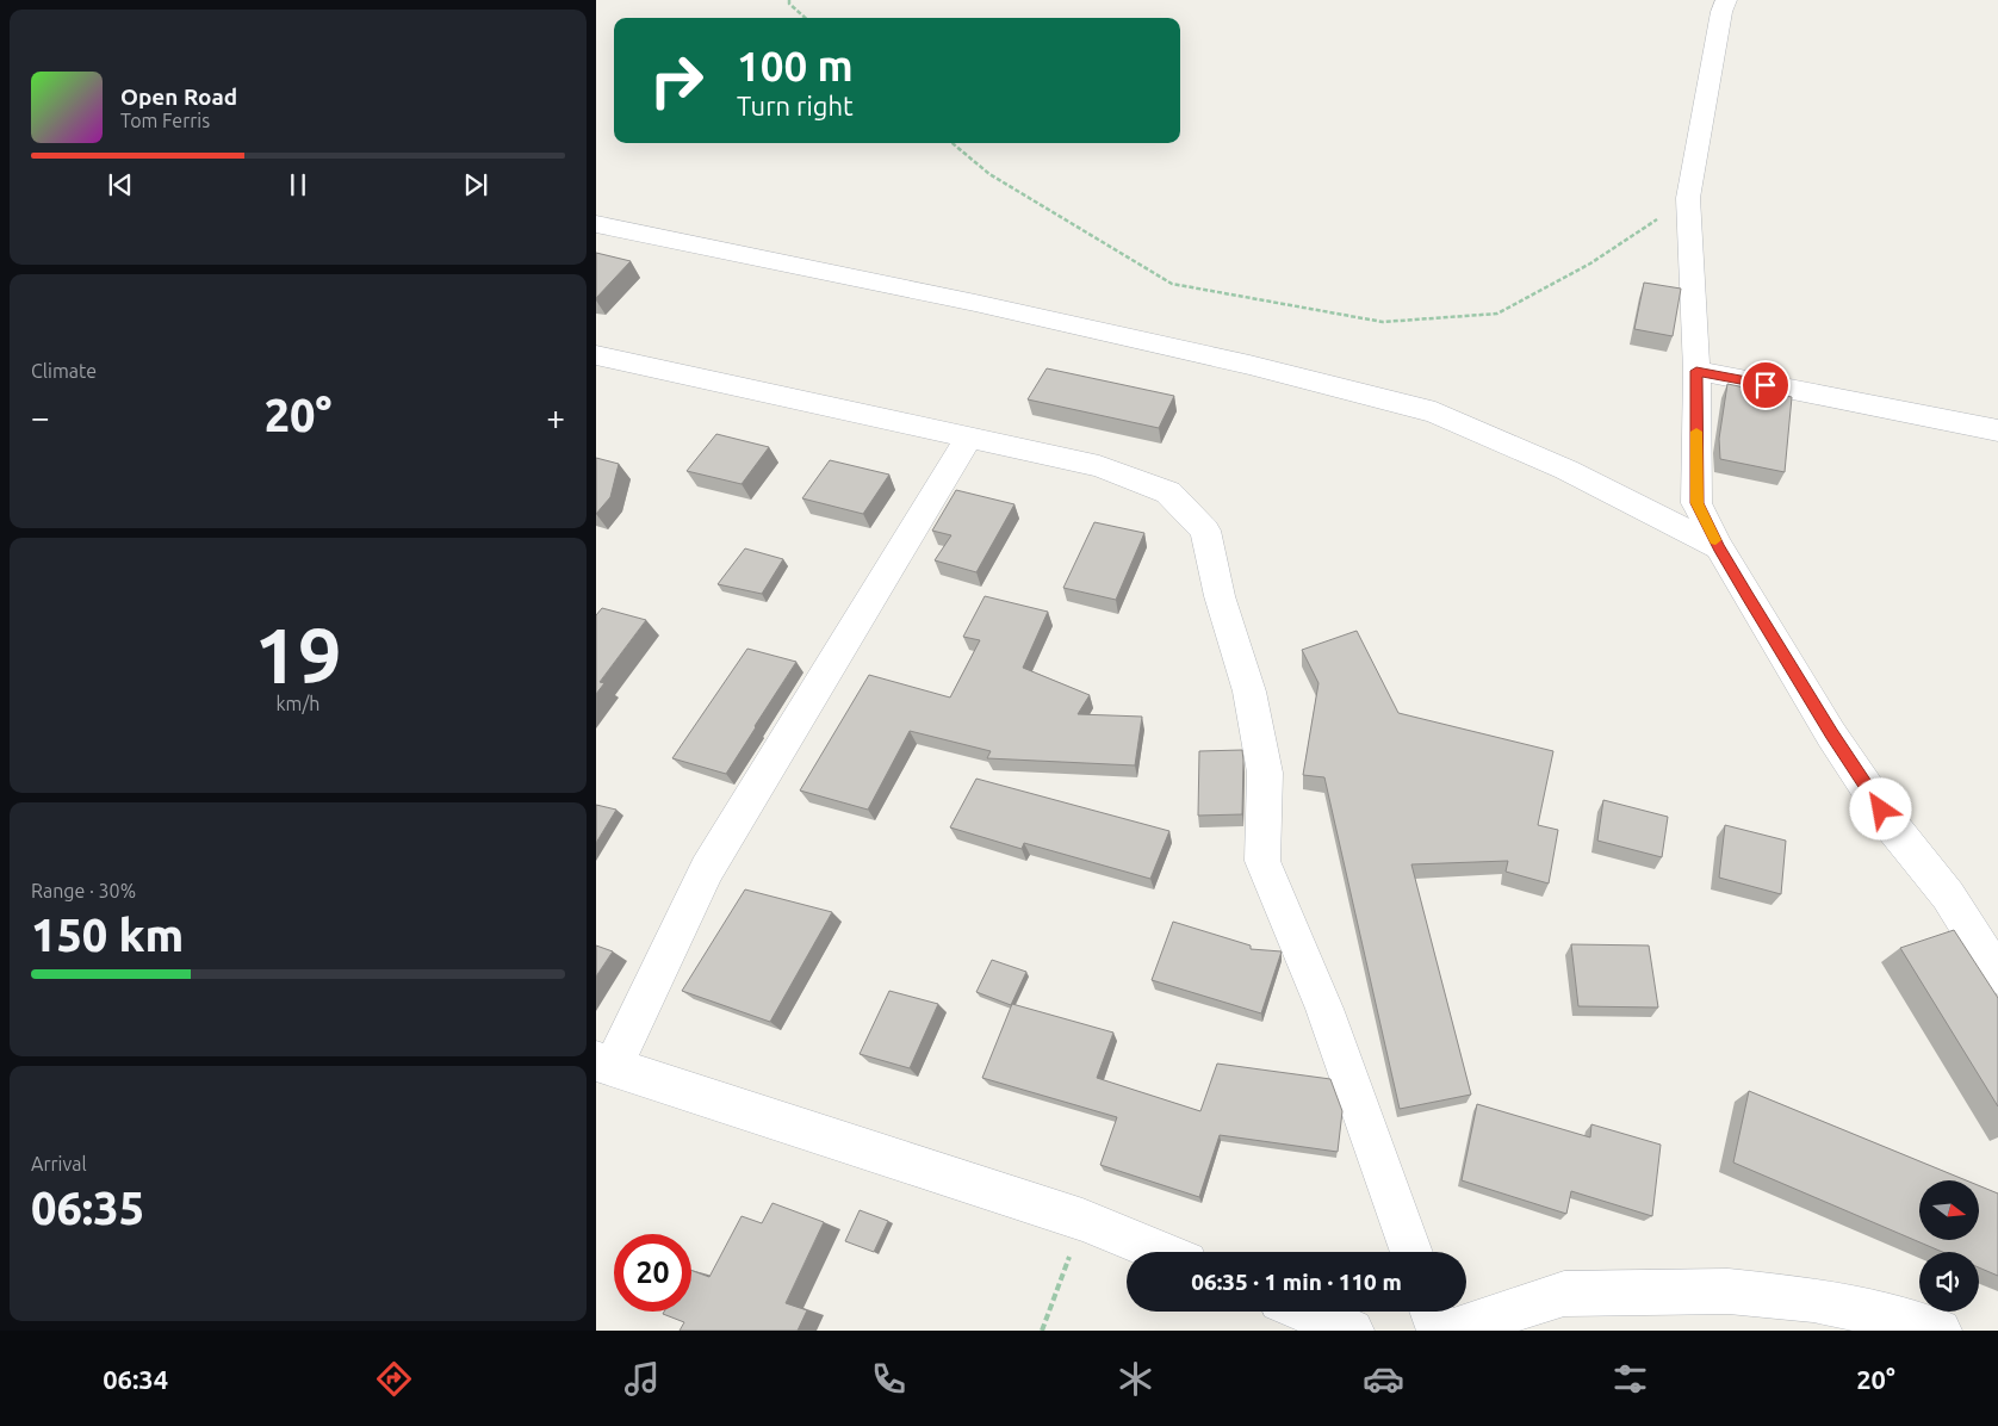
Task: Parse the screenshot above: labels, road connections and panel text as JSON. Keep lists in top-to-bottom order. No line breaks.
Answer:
{"north":"right","page":{"turn":["100 m","Turn right"],"song":["Open Road","Tom Ferris"],"tile":["Climate",["19","km/h"],["Range · 30%","150 km"],["Arrival","06:35"]],"heat":["−","20°","+"],"limit":"20","trip":"06:35 · 1 min · 110 m","tabs":["06:34","20°"]}}
